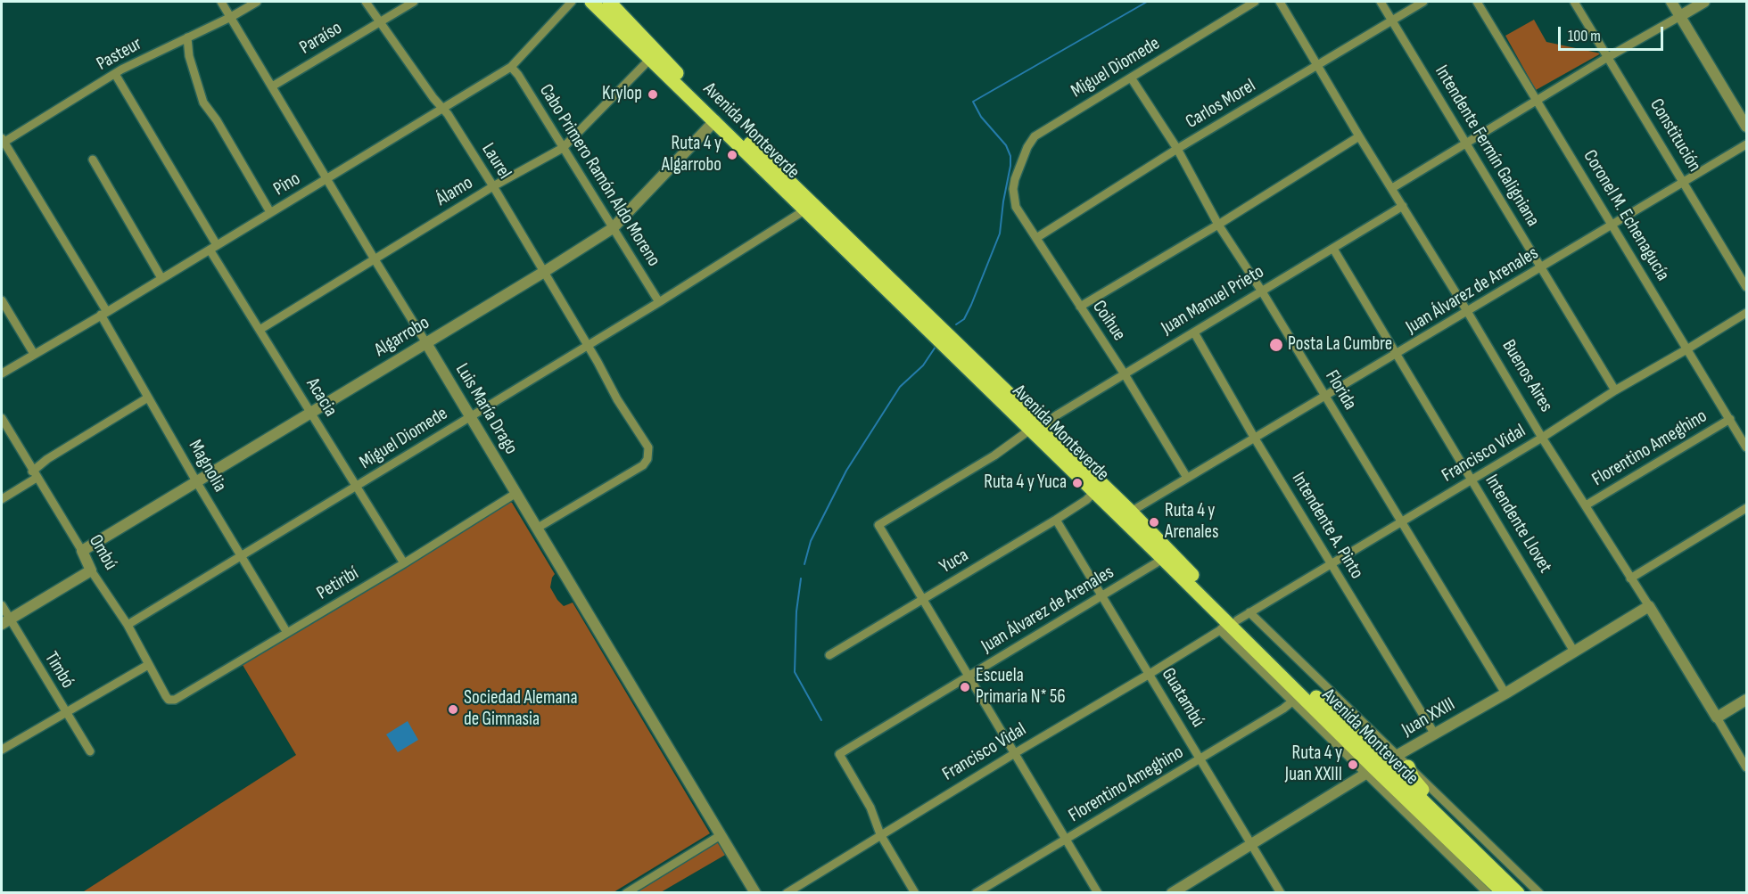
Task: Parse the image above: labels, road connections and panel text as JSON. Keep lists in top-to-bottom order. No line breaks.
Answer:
{"streets":{"main road":["Avenida Monteverde"],"street":["Paraíso","Pasteur","Miguel Diomede","Carlos Morel","Constitución","Intendente Fermín Galigniana","Laurel","Cabo Primero Ramón Aldo Moreno","Pino","Álamo","Coronel M. Echenagucía","Juan Álvarez de Arenales","Juan Manuel Prieto","Coihue","Algarrobo","Buenos Aires","Florida","Acacia","Luis María Drago","Florentino Ameghino","Francisco Vidal","Magnolia","Intendente Llovet","Intendente A. Pinto","Ombú","Yuca","Petiribí","Timbó","Guatambú","Juan XXIII"]},"crossings":[["Paraíso","Laurel"],["Paraíso","Luis María Drago"],["Pasteur","Acacia"],["Pasteur","Luis María Drago"],["Pasteur","Magnolia"],["Miguel Diomede","Avenida Monteverde"],["Miguel Diomede","Laurel"],["Miguel Diomede","Cabo Primero Ramón Aldo Moreno"],["Miguel Diomede","Coihue"],["Miguel Diomede","Florida"],["Miguel Diomede","Acacia"],["Miguel Diomede","Luis María Drago"],["Miguel Diomede","Magnolia"],["Miguel Diomede","Ombú"],["Carlos Morel","Intendente Fermín Galigniana"],["Carlos Morel","Coihue"],["Carlos Morel","Buenos Aires"],["Carlos Morel","Florida"],["Avenida Monteverde","Álamo"],["Avenida Monteverde","Juan Álvarez de Arenales"],["Avenida Monteverde","Juan Manuel Prieto"],["Avenida Monteverde","Algarrobo"],["Avenida Monteverde","Francisco Vidal"],["Avenida Monteverde","Yuca"],["Avenida Monteverde","Juan XXIII"],["Constitución","Juan Álvarez de Arenales"],["Intendente Fermín Galigniana","Juan Álvarez de Arenales"],["Intendente Fermín Galigniana","Francisco Vidal"],["Laurel","Pino"],["Laurel","Álamo"],["Laurel","Algarrobo"],["Laurel","Luis María Drago"],["Cabo Primero Ramón Aldo Moreno","Pino"],["Cabo Primero Ramón Aldo Moreno","Álamo"],["Cabo Primero Ramón Aldo Moreno","Algarrobo"],["Pino","Acacia"],["Pino","Luis María Drago"],["Pino","Magnolia"],["Álamo","Acacia"],["Álamo","Luis María Drago"],["Coronel M. Echenagucía","Juan Álvarez de Arenales"],["Coronel M. Echenagucía","Florentino Ameghino"],["Coronel M. Echenagucía","Francisco Vidal"],["Juan Álvarez de Arenales","Coihue"],["Juan Álvarez de Arenales","Buenos Aires"],["Juan Álvarez de Arenales","Florida"],["Juan Álvarez de Arenales","Francisco Vidal"],["Juan Álvarez de Arenales","Intendente Llovet"],["Juan Álvarez de Arenales","Intendente A. Pinto"],["Juan Álvarez de Arenales","Guatambú"],["Juan Manuel Prieto","Coihue"],["Juan Manuel Prieto","Buenos Aires"],["Juan Manuel Prieto","Florida"],["Juan Manuel Prieto","Intendente Llovet"],["Juan Manuel Prieto","Intendente A. Pinto"],["Juan Manuel Prieto","Yuca"],["Algarrobo","Acacia"],["Algarrobo","Luis María Drago"],["Algarrobo","Magnolia"],["Algarrobo","Ombú"],["Buenos Aires","Florentino Ameghino"],["Buenos Aires","Francisco Vidal"],["Buenos Aires","Juan XXIII"],["Florida","Francisco Vidal"],["Florida","Juan XXIII"],["Acacia","Petiribí"],["Luis María Drago","Petiribí"],["Florentino Ameghino","Guatambú"],["Francisco Vidal","Intendente Llovet"],["Francisco Vidal","Intendente A. Pinto"],["Francisco Vidal","Guatambú"],["Magnolia","Petiribí"],["Intendente Llovet","Juan XXIII"],["Intendente A. Pinto","Juan XXIII"],["Ombú","Petiribí"],["Yuca","Guatambú"],["Guatambú","Juan XXIII"]],"places":["Krylop","Ruta 4 y Algarrobo","Posta La Cumbre","Ruta 4 y Yuca","Ruta 4 y Arenales","Escuela Primaria N* 56","Sociedad Alemana de Gimnasia","Ruta 4 y Juan XXIII"],"scale_bar":"100 m"}
